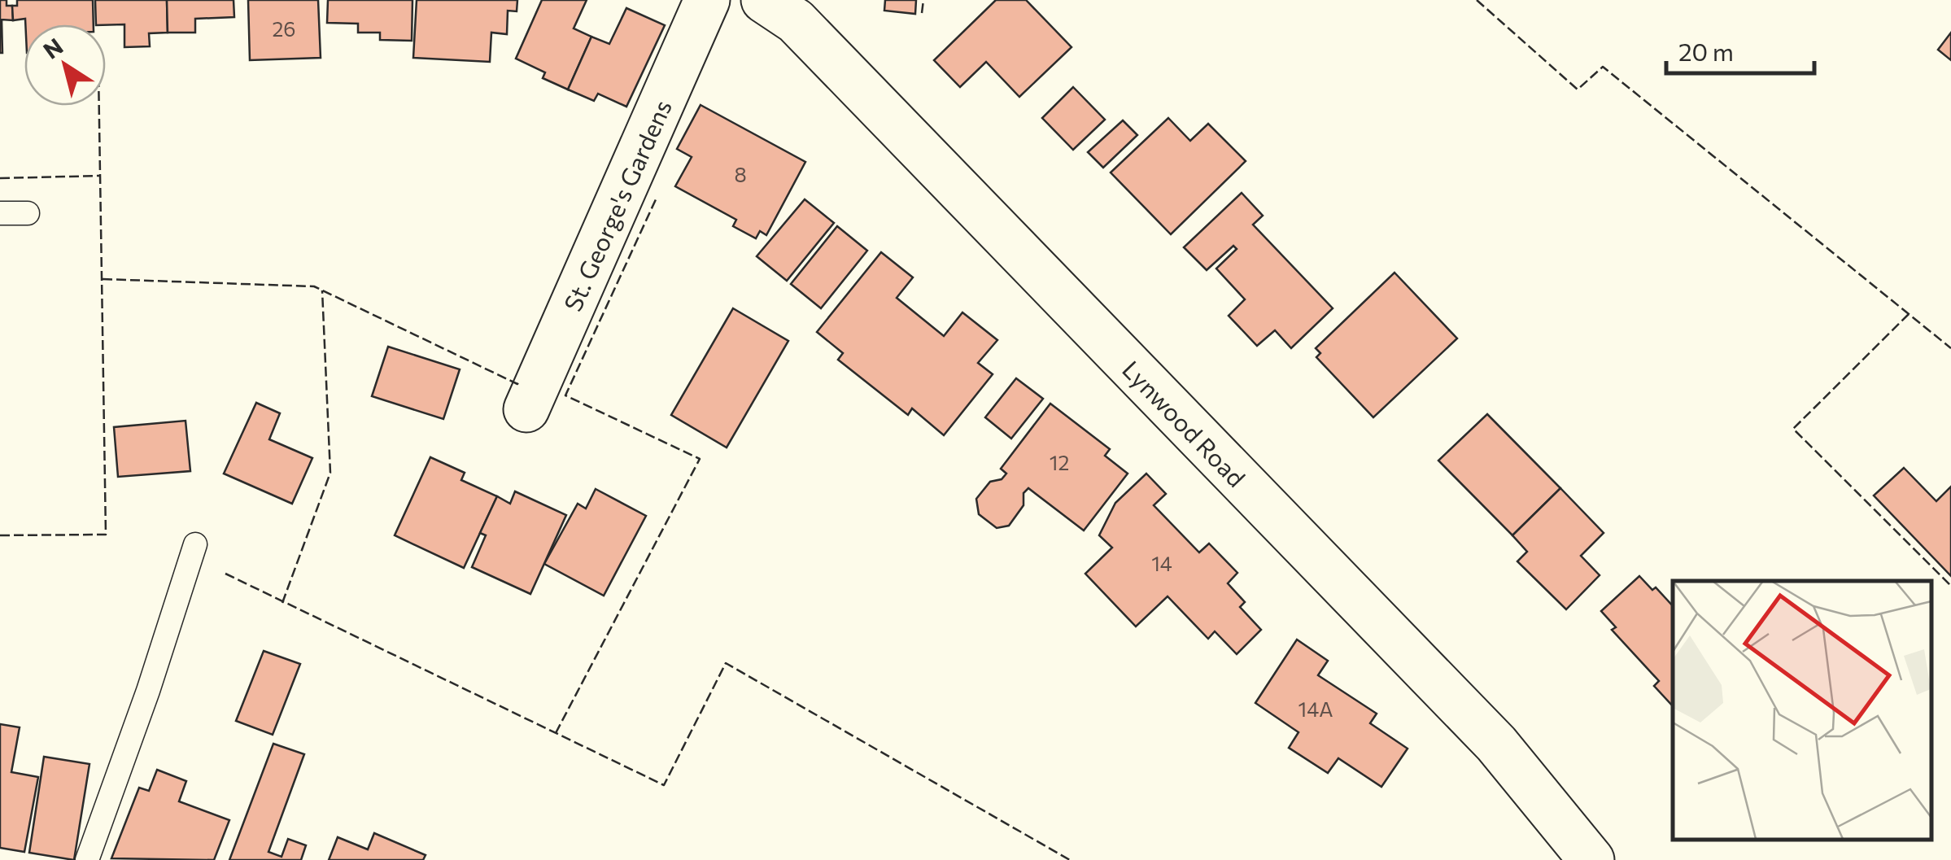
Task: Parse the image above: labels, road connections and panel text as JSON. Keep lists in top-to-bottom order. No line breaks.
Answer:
{"streets":{"street":["St. George's Gardens","Lynwood Road"]},"house_numbers":["26","8","12","14","14A"],"scale_bar":"20 m","north":"top left"}
